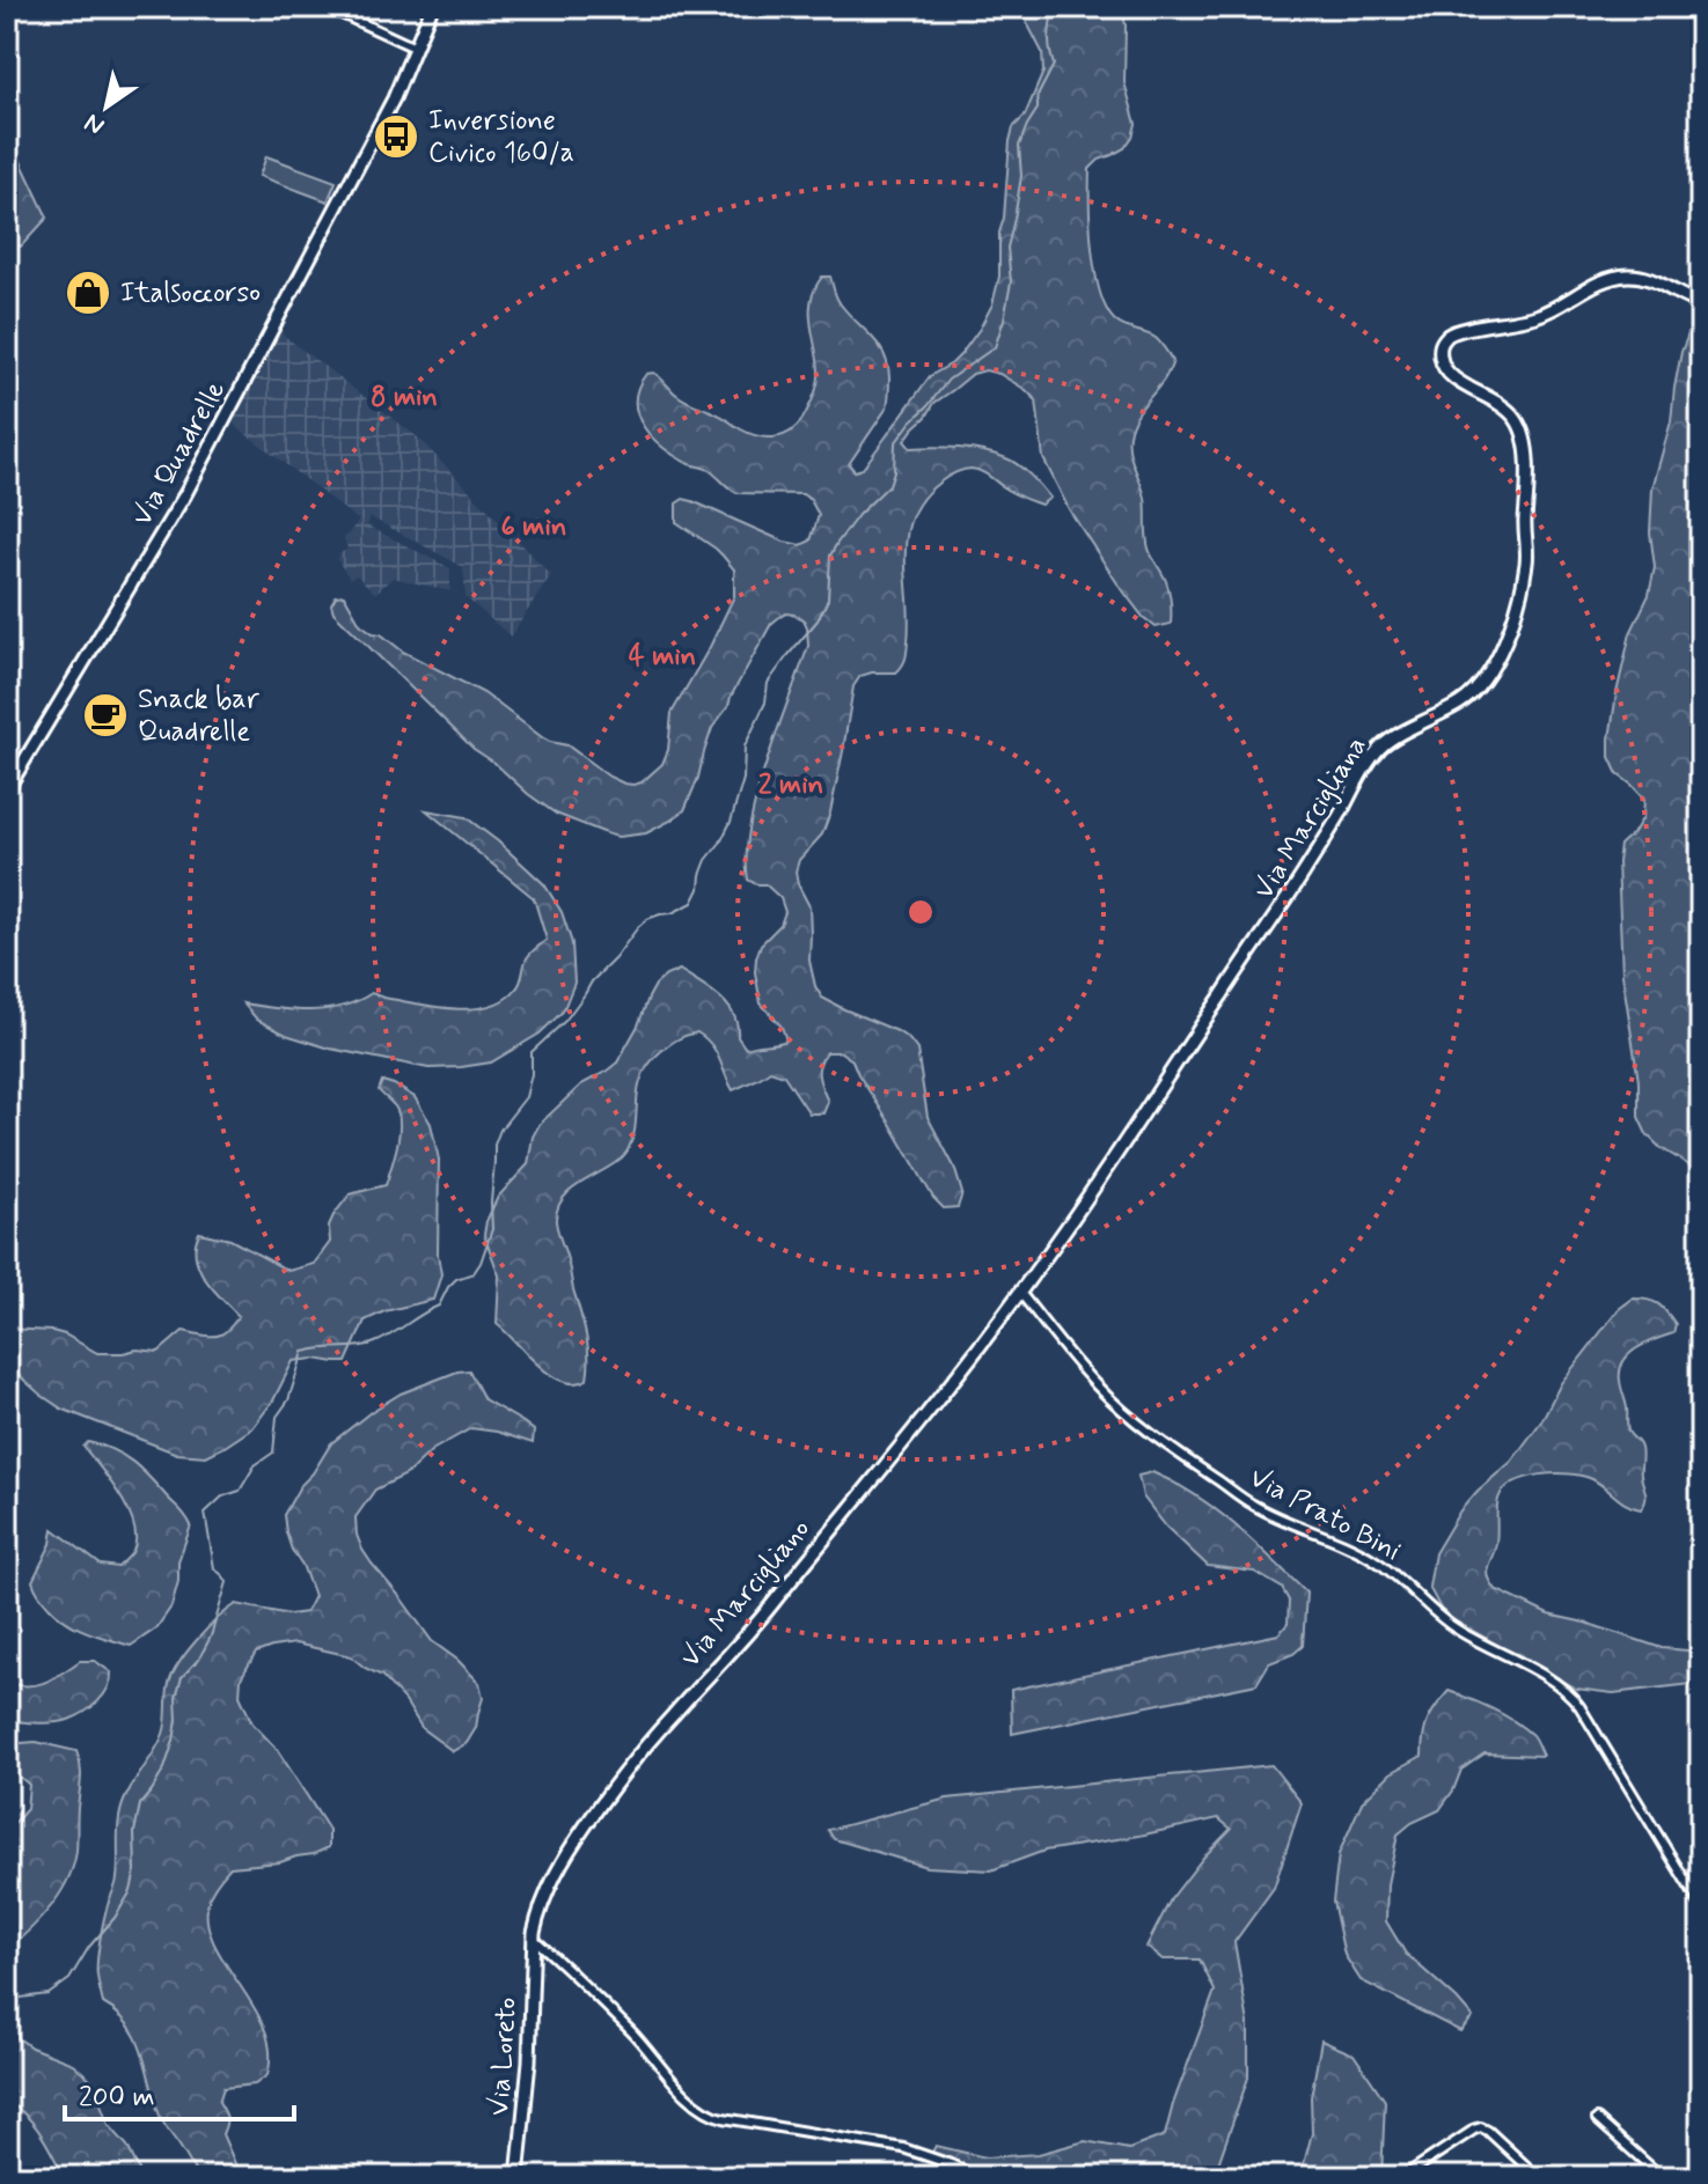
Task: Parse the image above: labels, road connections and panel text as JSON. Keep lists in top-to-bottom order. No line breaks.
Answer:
{"streets":{"street":["Via Quadrelle","Via Marcigliana","Via Prato Bini","Via Marcigliano","Via Loreto"]},"crossings":[["Via Marcigliana","Via Prato Bini"],["Via Marcigliana","Via Marcigliano"],["Via Prato Bini","Via Marcigliano"],["Via Marcigliano","Via Loreto"]],"places":{"bus stop":["Inversione Civico 160/a"],"shop":["Italsoccorso"],"cafe":["Snack bar Quadrelle"]},"scale_bar":"200 m","north":"bottom left","rings":["8 min","6 min","4 min","2 min"]}
